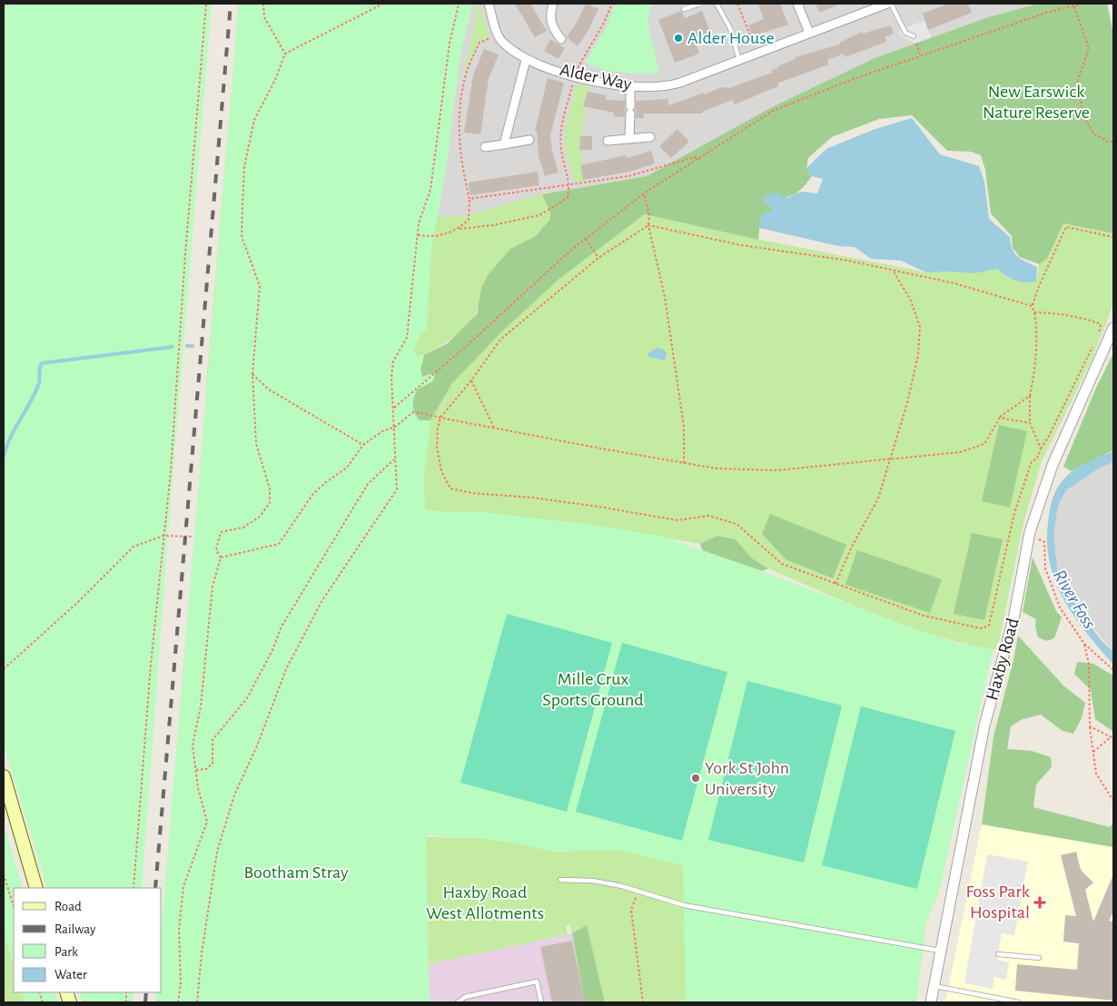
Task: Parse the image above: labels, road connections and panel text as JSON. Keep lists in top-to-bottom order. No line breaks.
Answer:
{"streets":{"street":["Alder Way","Haxby Road"]},"water":["River Foss"],"parks":["New Earswick Nature Reserve","Mille Crux Sports Ground","Bootham Stray","Haxby Road West Allotments"],"places":{"other":["Alder House","York St John University"],"health":["Foss Park Hospital"]},"legend":["Road","Railway","Park","Water"]}
